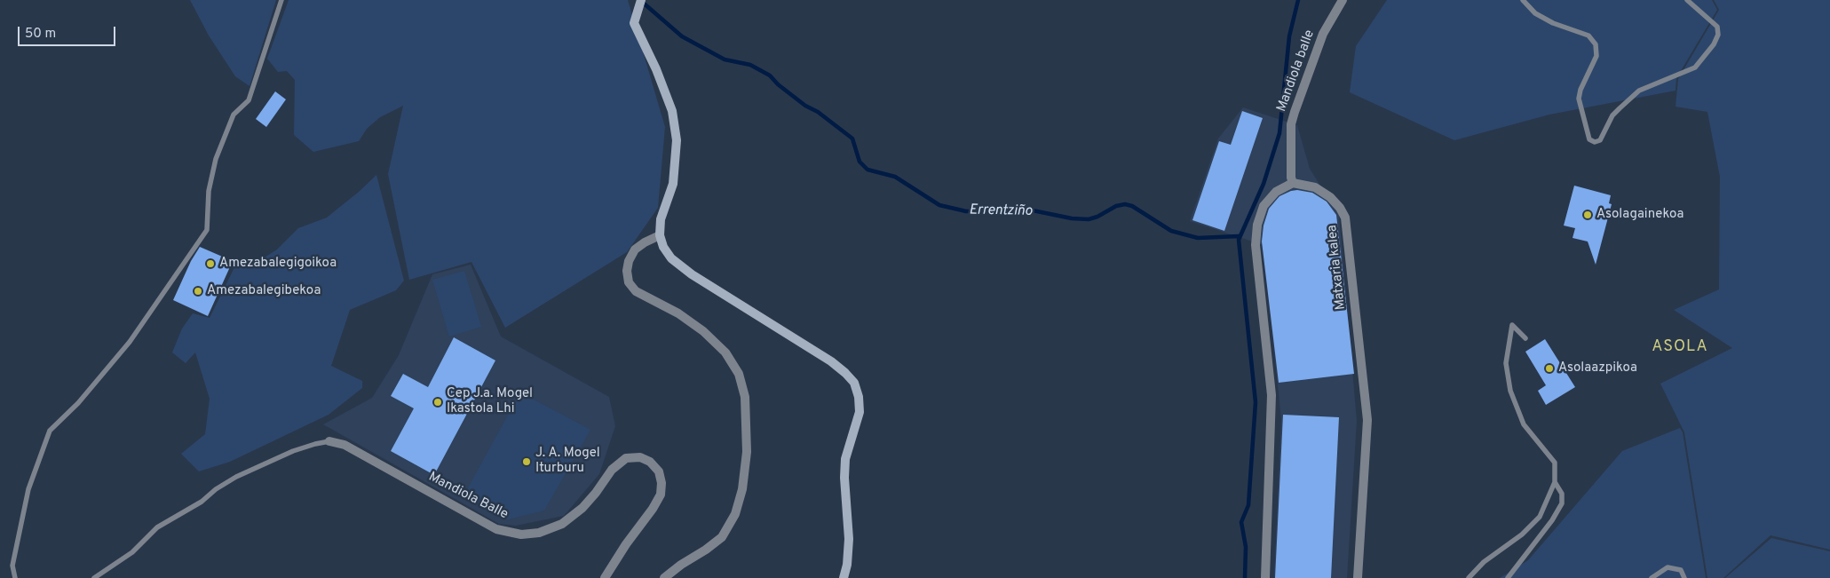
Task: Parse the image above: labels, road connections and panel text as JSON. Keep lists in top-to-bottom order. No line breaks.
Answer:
{"streets":{"street":["Mandiola balle","Matxaria kalea","Mandiola Balle"]},"crossings":[["Mandiola balle","Matxaria kalea"]],"districts":["ASOLA"],"water":["Errentziño"],"places":["Asolagainekoa","Amezabalegigoikoa","Amezabalegibekoa","Asolaazpikoa","Cep J.a. Mogel Ikastola Lhi","J. A. Mogel Iturburu"],"scale_bar":"50 m"}
